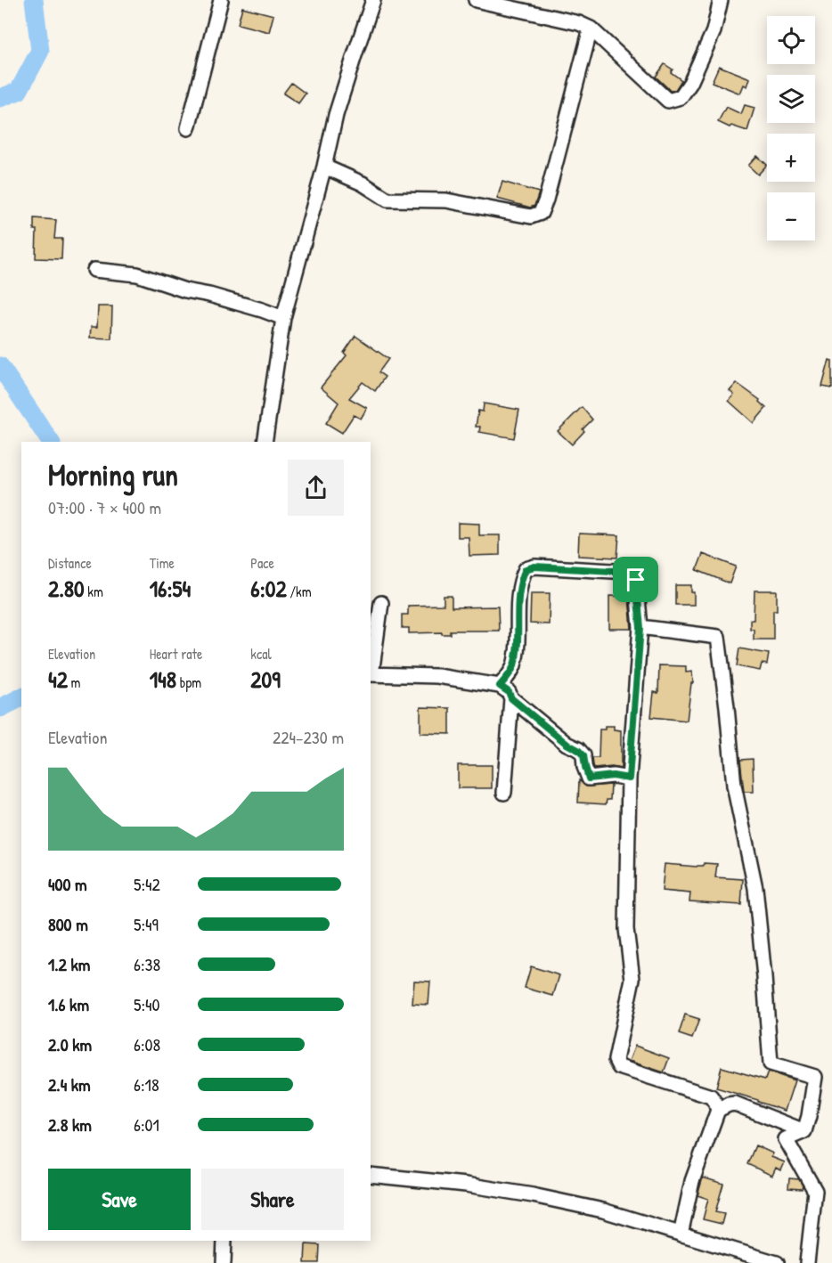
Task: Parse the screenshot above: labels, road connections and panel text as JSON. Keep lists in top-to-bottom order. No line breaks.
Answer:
{"page":{"map_buttons":["+","−"],"heading":["Morning run","07:00 · 7 × 400 m"],"stats":[["Distance","2.80 km"],["Time","16:54"],["Pace","6:02 /km"],["Elevation","42 m"],["Heart rate","148 bpm"],["kcal","209"]],"chart":["Elevation","224–230 m"],"list":[{"name":"400 m","note":"5:42"},{"name":"800 m","note":"5:49"},{"name":"1.2 km","note":"6:38"},{"name":"1.6 km","note":"5:40"},{"name":"2.0 km","note":"6:08"},{"name":"2.4 km","note":"6:18"},{"name":"2.8 km","note":"6:01"}],"buttons":["Save","Share"]}}
